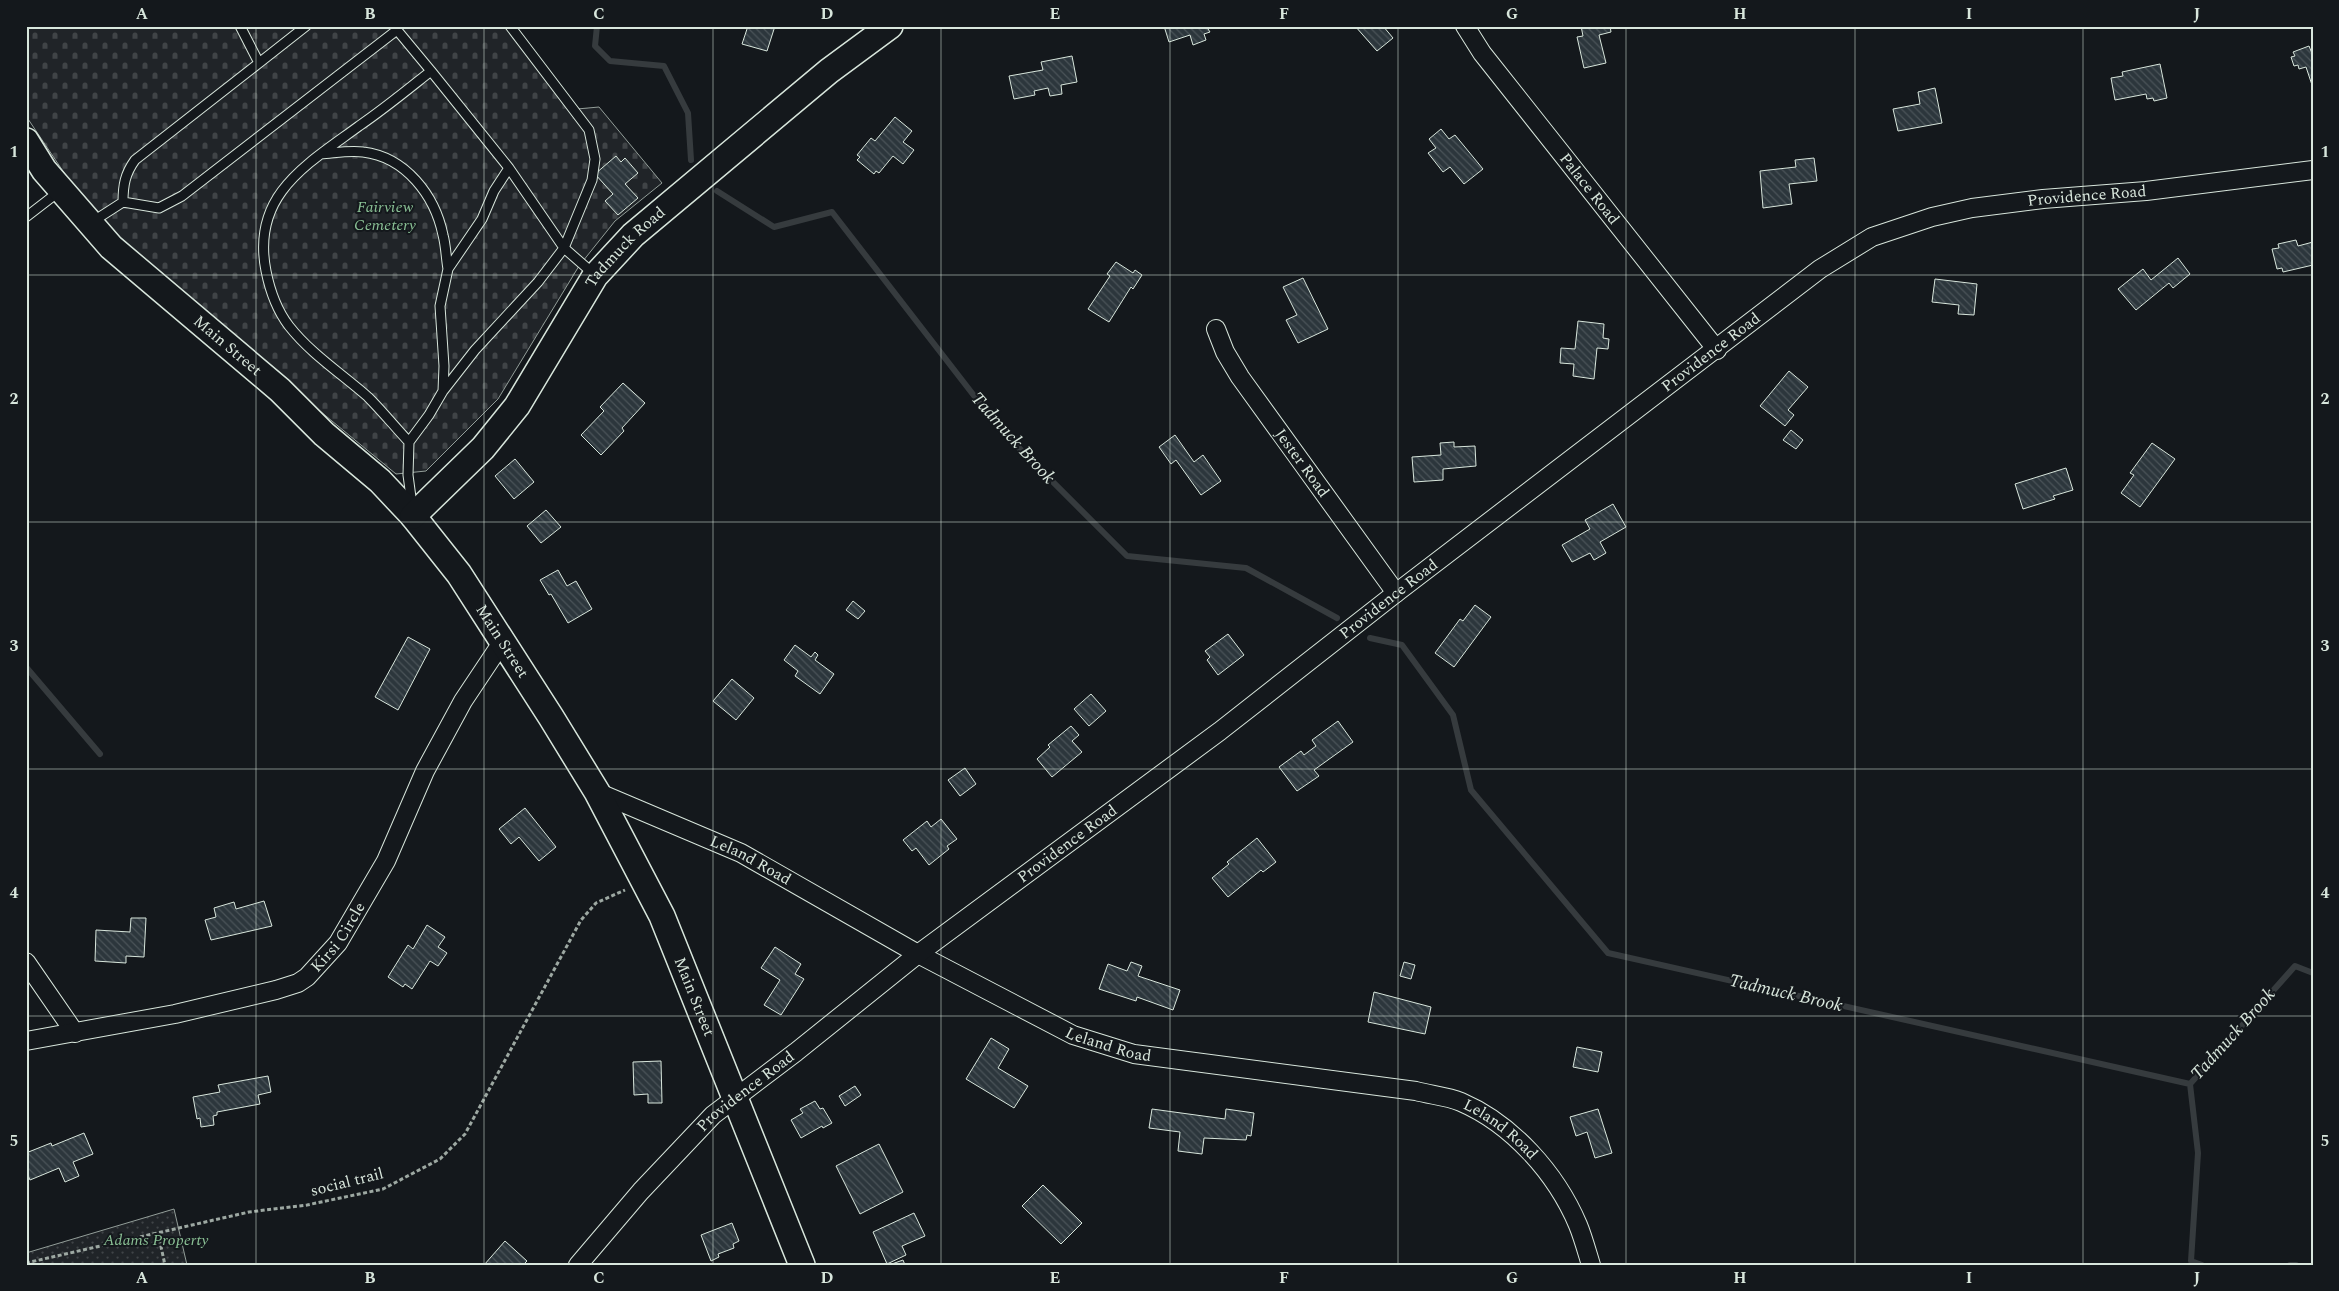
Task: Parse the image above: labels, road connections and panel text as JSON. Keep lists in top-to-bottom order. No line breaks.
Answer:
{"streets":{"main road":["Tadmuck Road","Main Street"],"street":["Palace Road","Providence Road","Jester Road","Leland Road","Kirsi Circle"],"path":["social trail"]},"crossings":[["Palace Road","Providence Road"],["Providence Road","Main Street"],["Providence Road","Jester Road"],["Providence Road","Leland Road"],["Tadmuck Road","Main Street"],["Main Street","Leland Road"],["Main Street","Kirsi Circle"],["Main Street","social trail"]],"water":["Tadmuck Brook"],"parks":["Fairview Cemetery","Adams Property"],"grid":{"columns":["A","B","C","D","E","F","G","H","I","J"],"rows":["1","2","3","4","5"]}}
